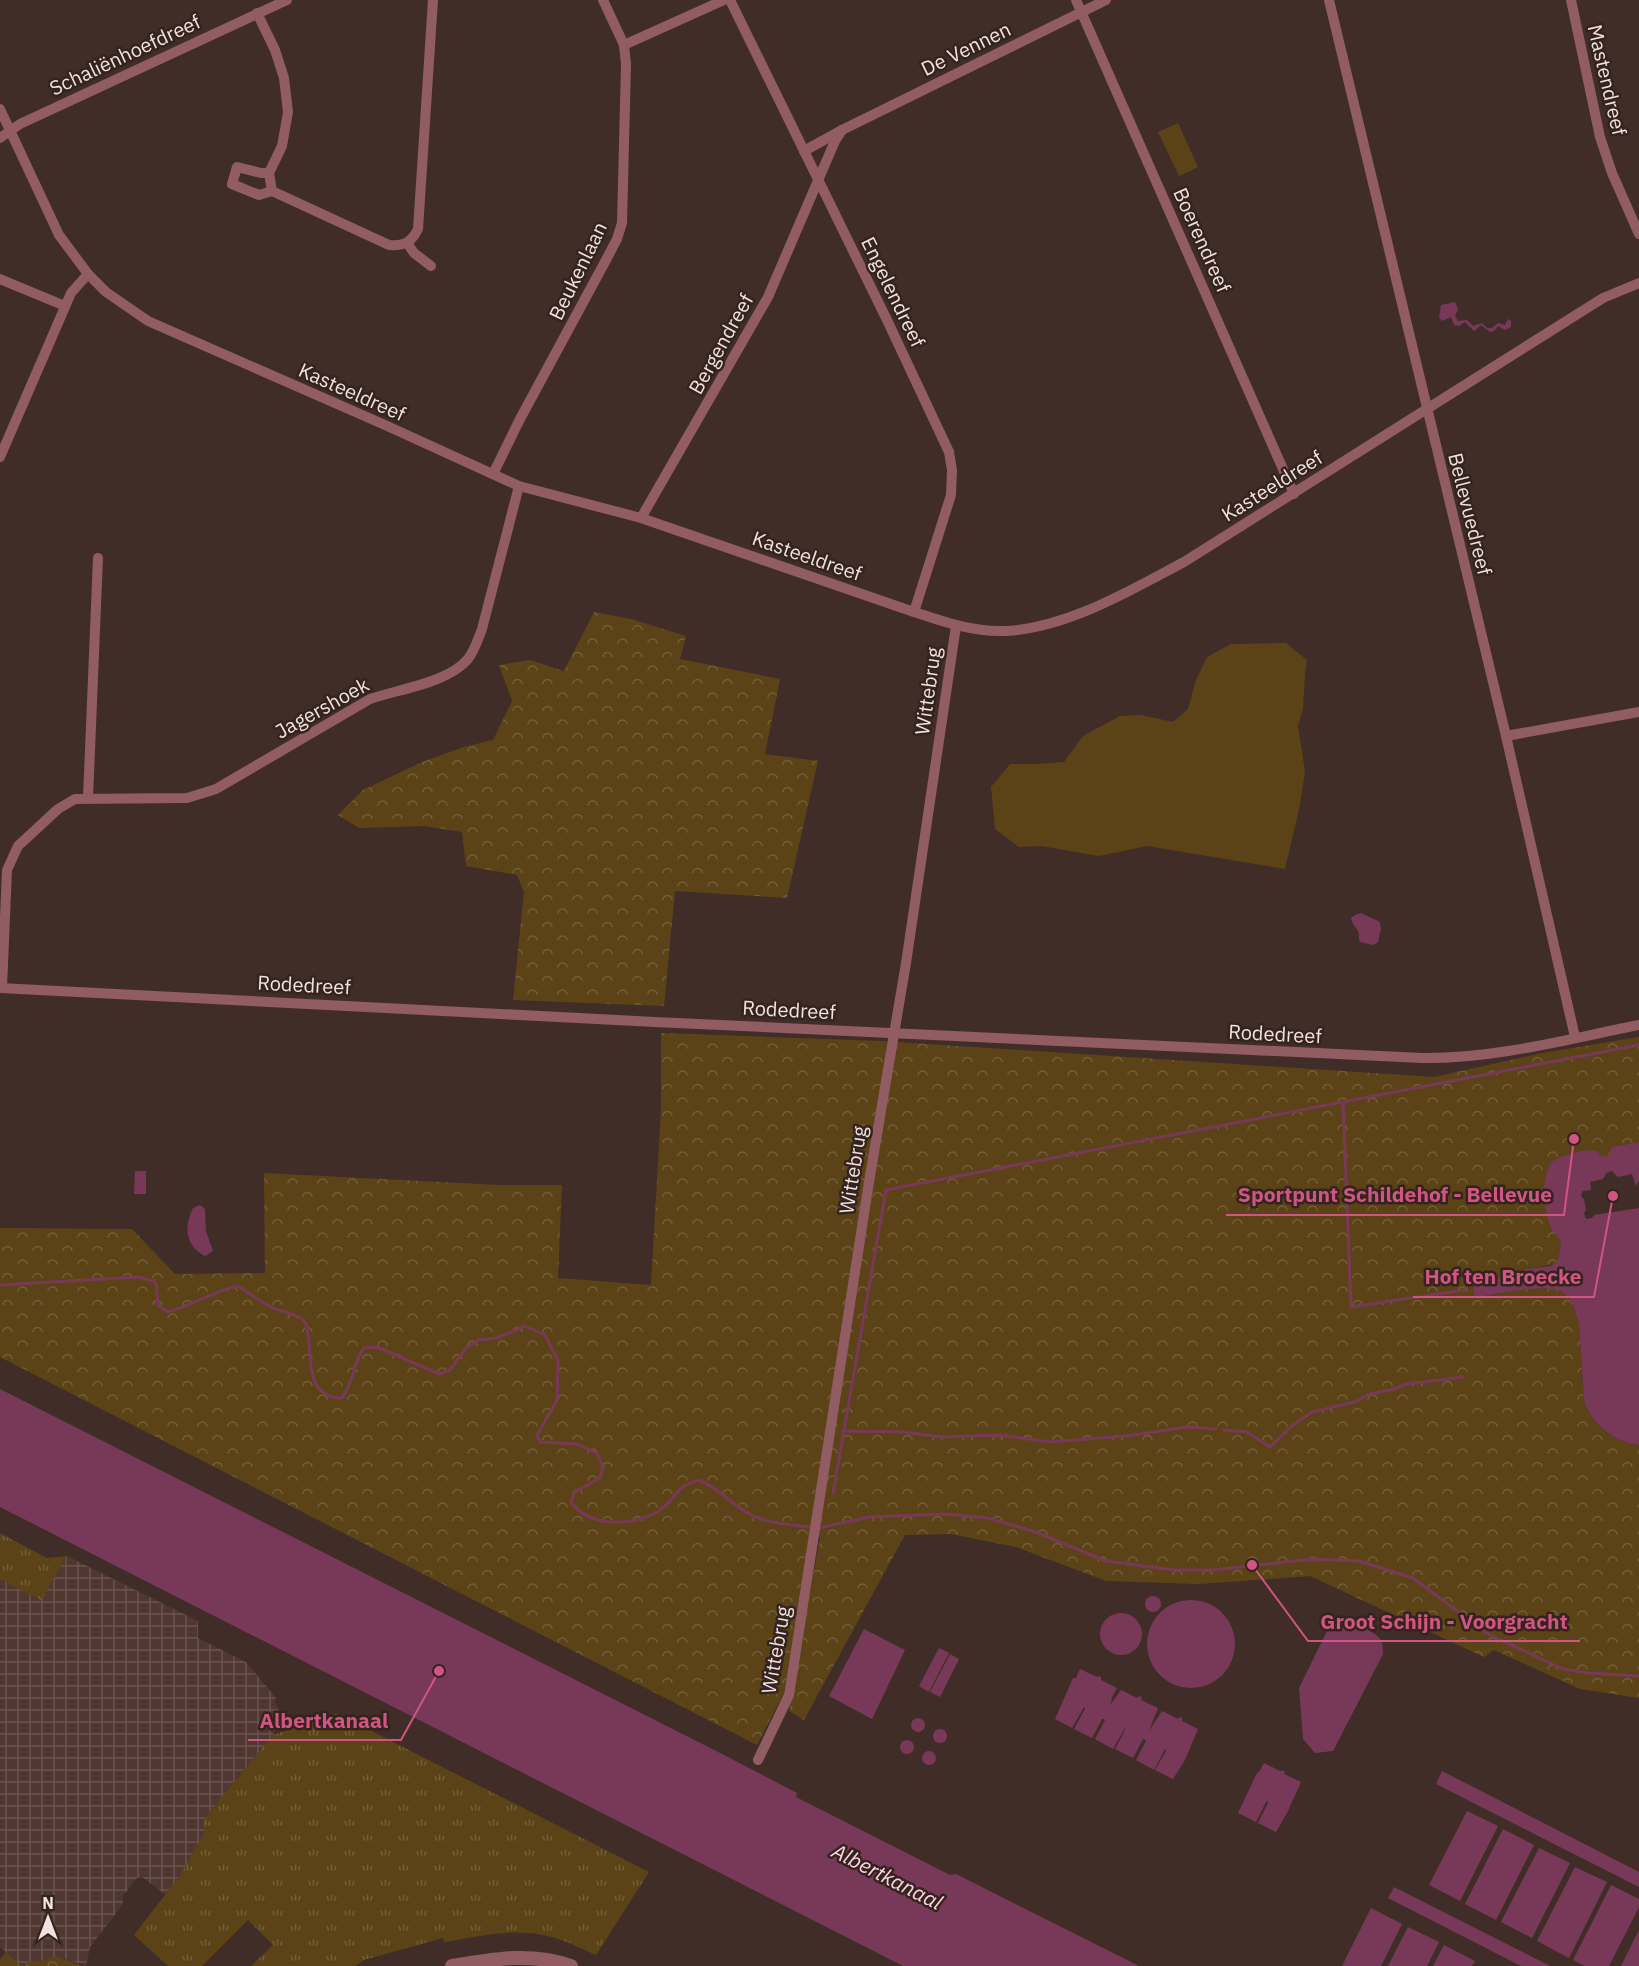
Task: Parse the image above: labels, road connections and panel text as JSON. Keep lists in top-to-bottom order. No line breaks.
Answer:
{"streets":{"street":["De Vennen","Schaliënhoefdreef","Mastendreef","Boerendreef","Beukenlaan","Engelendreef","Bergendreef","Kasteeldreef","Bellevuedreef","Wittebrug","Jagershoek","Rodedreef"]},"crossings":[["De Vennen","Boerendreef"],["De Vennen","Engelendreef"],["Schaliënhoefdreef","Kasteeldreef"],["Boerendreef","Kasteeldreef"],["Beukenlaan","Kasteeldreef"],["Engelendreef","Bergendreef"],["Engelendreef","Kasteeldreef"],["Bergendreef","Kasteeldreef"],["Kasteeldreef","Bellevuedreef"],["Kasteeldreef","Wittebrug"],["Kasteeldreef","Jagershoek"],["Bellevuedreef","Rodedreef"],["Wittebrug","Rodedreef"],["Jagershoek","Rodedreef"]],"water":["Albertkanaal"],"places":["Sportpunt Schildehof - Bellevue","Hof ten Broecke","Groot Schijn - Voorgracht","Albertkanaal"],"north":"top"}
